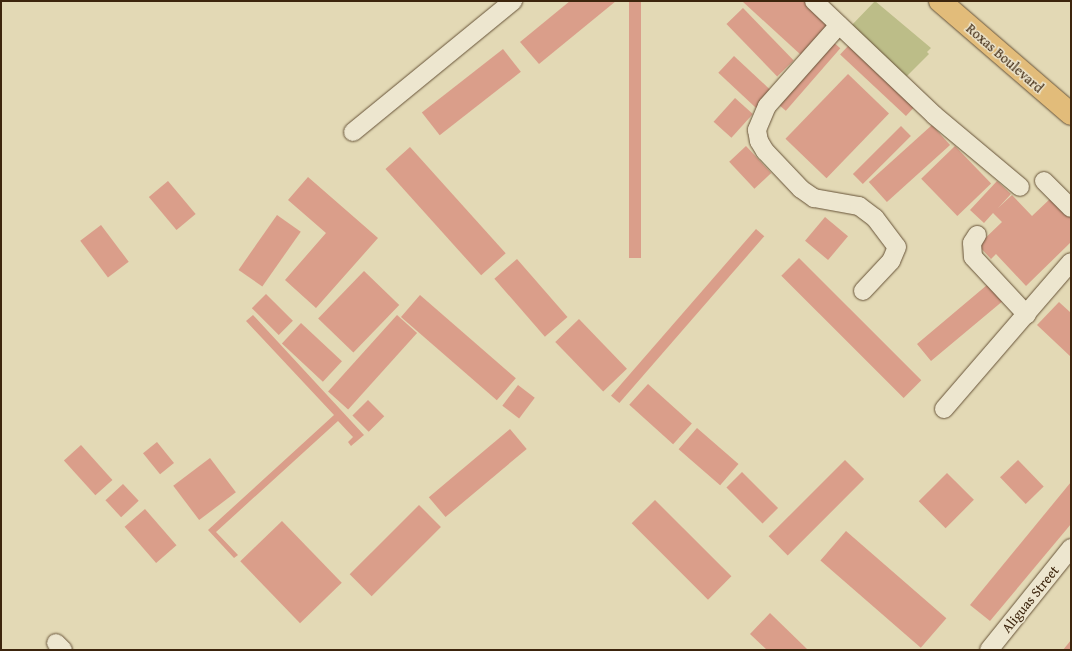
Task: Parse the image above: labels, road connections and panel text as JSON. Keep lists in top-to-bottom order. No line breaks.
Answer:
{"streets":{"main road":["Roxas Boulevard"],"street":["Aliguas Street"]}}
